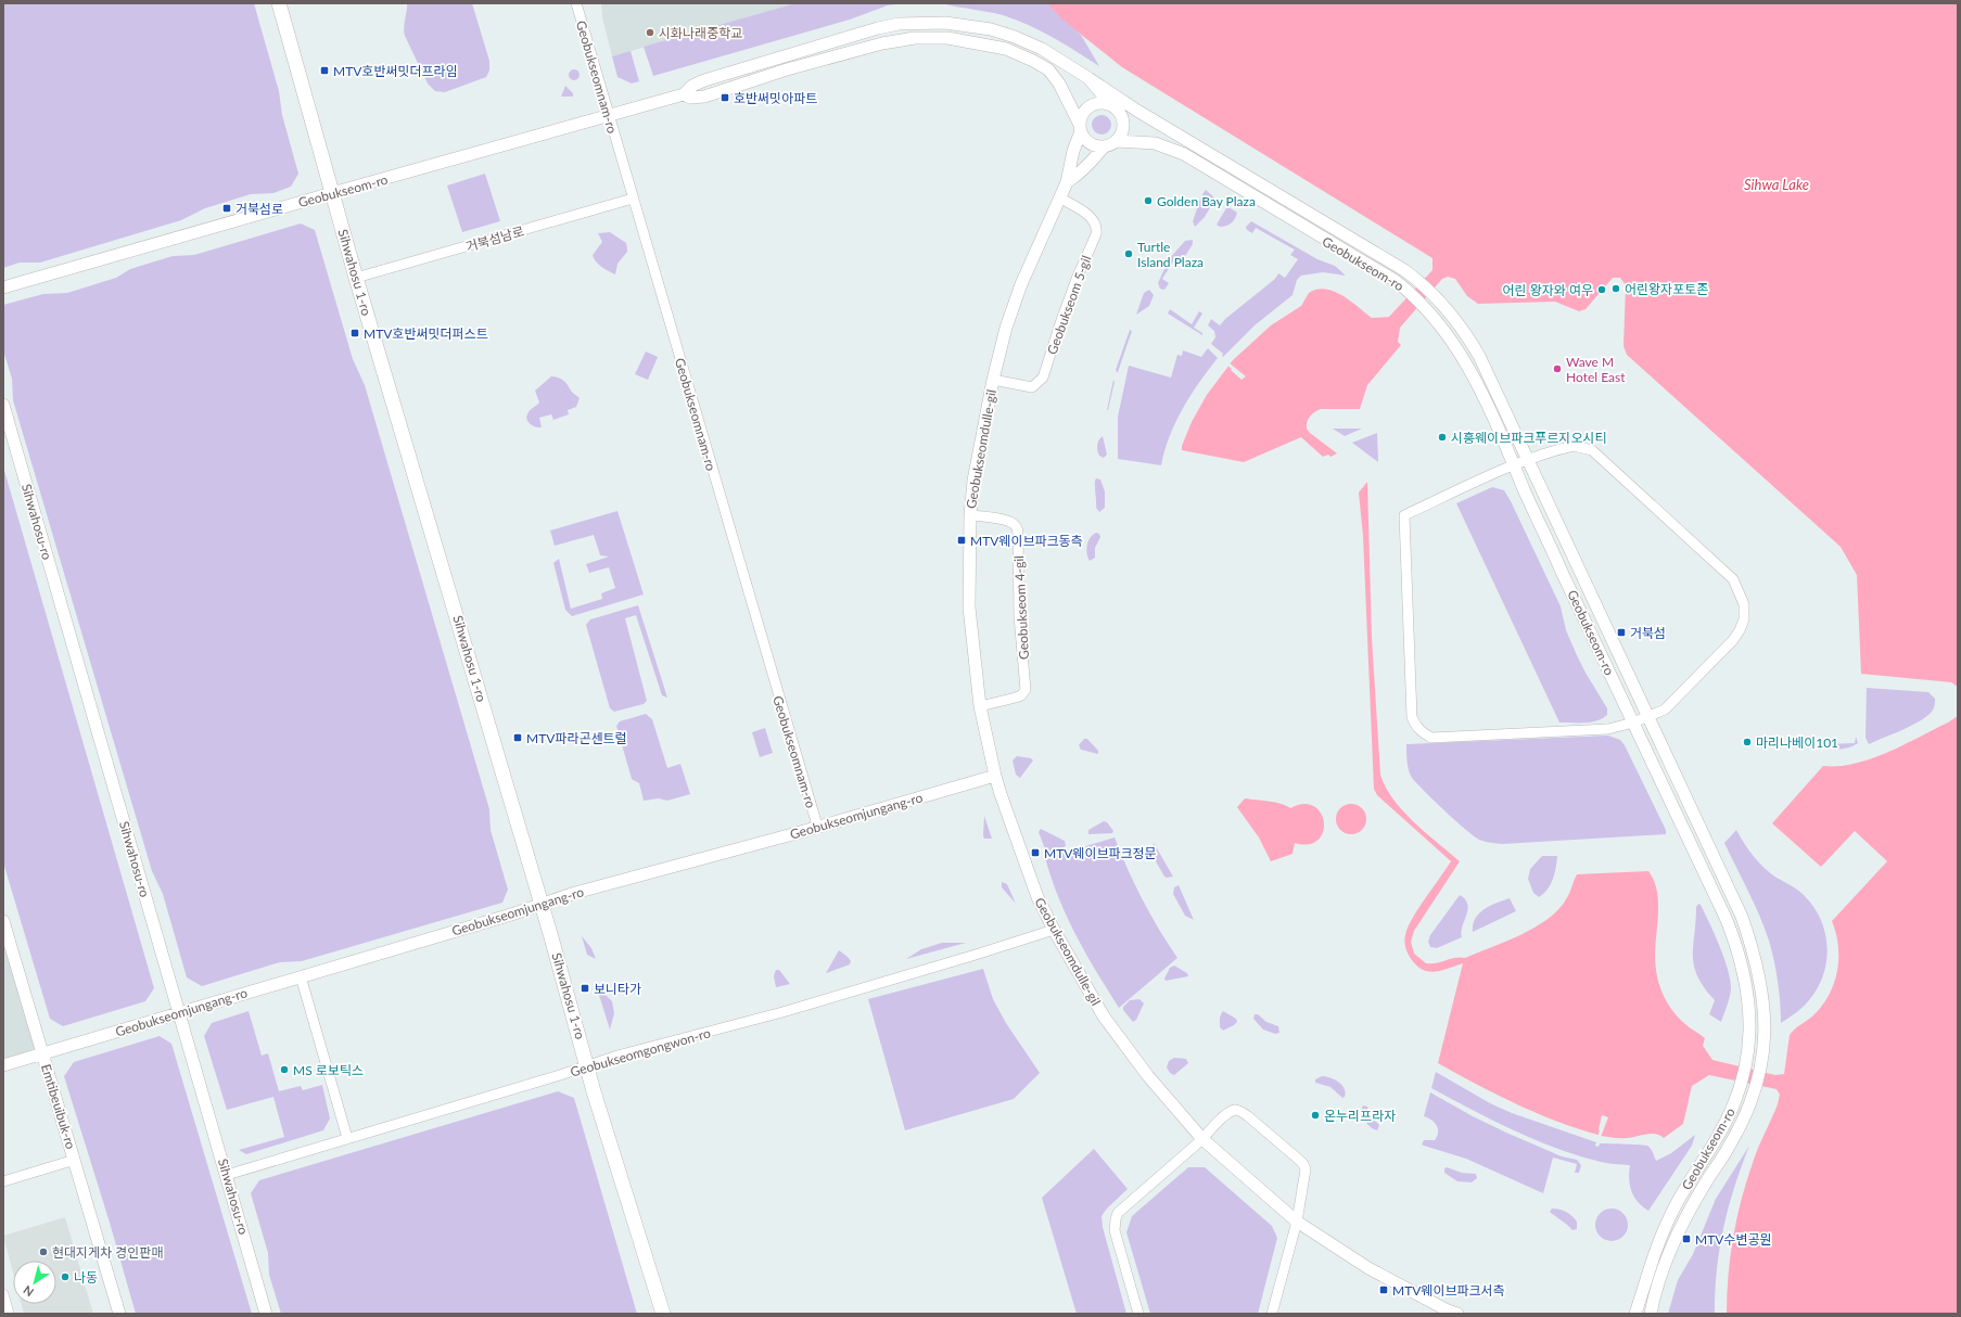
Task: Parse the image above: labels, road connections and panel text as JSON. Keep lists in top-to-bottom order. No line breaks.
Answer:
{"streets":{"main road":["Sihwahosu 1-ro"],"street":["Geobukseomnam-ro","Geobukseom-ro","거북섬남로","Geobukseom 5-gil","Geobukseomdulle-gil","Sihwahosu-ro","Geobukseom 4-gil","Geobukseomjungang-ro","Geobukseomgongwon-ro","Emtibeuibuk-ro"]},"crossings":[["Geobukseomnam-ro","Geobukseom-ro"],["Geobukseomnam-ro","거북섬남로"],["Geobukseomnam-ro","Geobukseomjungang-ro"],["Geobukseom-ro","Sihwahosu 1-ro"],["거북섬남로","Sihwahosu 1-ro"],["Sihwahosu 1-ro","Geobukseomjungang-ro"],["Sihwahosu 1-ro","Geobukseomgongwon-ro"],["Geobukseom 5-gil","Geobukseomdulle-gil"],["Geobukseomdulle-gil","Geobukseom 4-gil"],["Geobukseomdulle-gil","Geobukseomjungang-ro"],["Geobukseomdulle-gil","Geobukseomgongwon-ro"],["Sihwahosu-ro","Geobukseomjungang-ro"],["Sihwahosu-ro","Geobukseomgongwon-ro"],["Geobukseomjungang-ro","Emtibeuibuk-ro"]],"water":["Sihwa Lake"],"places":{"other":["시화나래중학교","Golden Bay Plaza","Turtle Island Plaza","어린왕자포토존","어린 왕자와 여우","Wave M Hotel East","시흥웨이브파크푸르지오시티","마리나베이101","MS 로보틱스","온누리프라자","현대지게차 경인판매","나동"],"transit":["MTV호반써밋더프라임","호반써밋아파트","거북섬로","MTV호반써밋더퍼스트","MTV웨이브파크동측","거북섬","MTV파라곤센트럴","MTV웨이브파크정문","보니타가","MTV수변공원","MTV웨이브파크서측"]},"north":"bottom left"}
